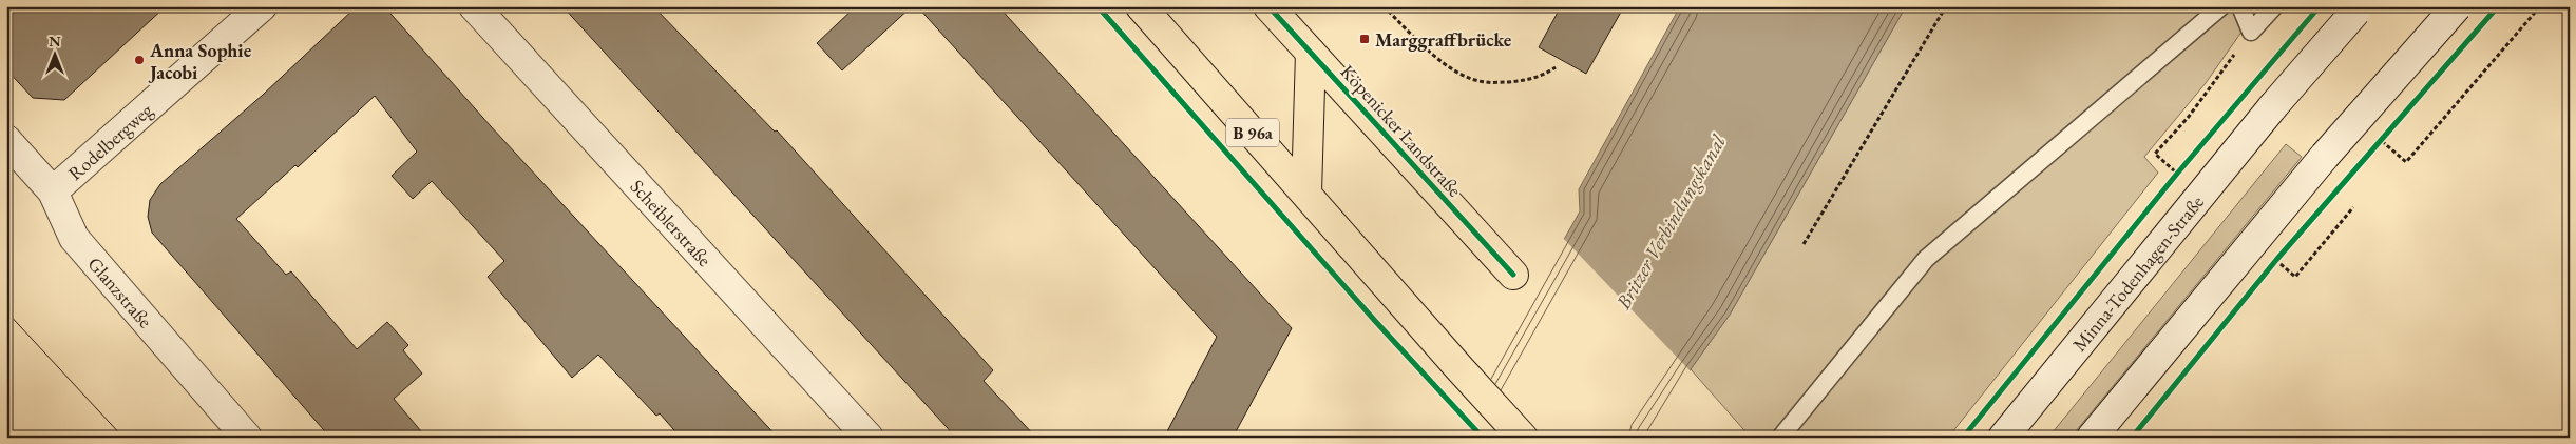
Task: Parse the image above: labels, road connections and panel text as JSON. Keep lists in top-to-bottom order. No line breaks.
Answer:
{"streets":{"main road":["Köpenicker Landstraße","B 96a"],"street":["Rodelbergweg","Scheiblerstraße","Minna-Todenhagen-Straße","Glanzstraße"]},"crossings":[["Köpenicker Landstraße","B 96a"],["Rodelbergweg","Glanzstraße"]],"water":["Britzer Verbindungskanal"],"places":{"transit":["Marggraffbrücke"],"other":["Anna Sophie Jacobi"]},"north":"top"}
